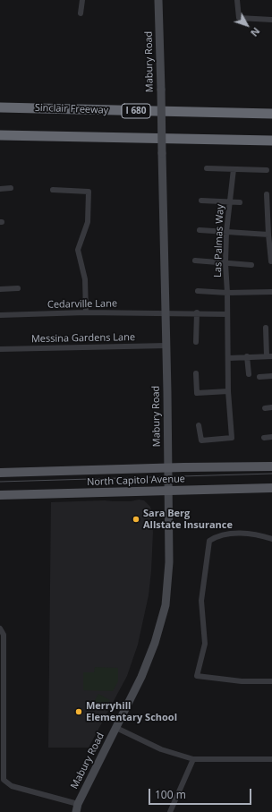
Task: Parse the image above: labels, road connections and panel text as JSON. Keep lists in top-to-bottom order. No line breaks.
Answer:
{"streets":{"highway":["Sinclair Freeway","I 680"],"main road":["Mabury Road","North Capitol Avenue"],"street":["Las Palmas Way","Cedarville Lane","Messina Gardens Lane"]},"crossings":[["Mabury Road","Cedarville Lane"],["Mabury Road","Messina Gardens Lane"],["Mabury Road","North Capitol Avenue"]],"places":["Sara Berg Allstate Insurance","Merryhill Elementary School"],"scale_bar":"100 m","north":"bottom right"}
